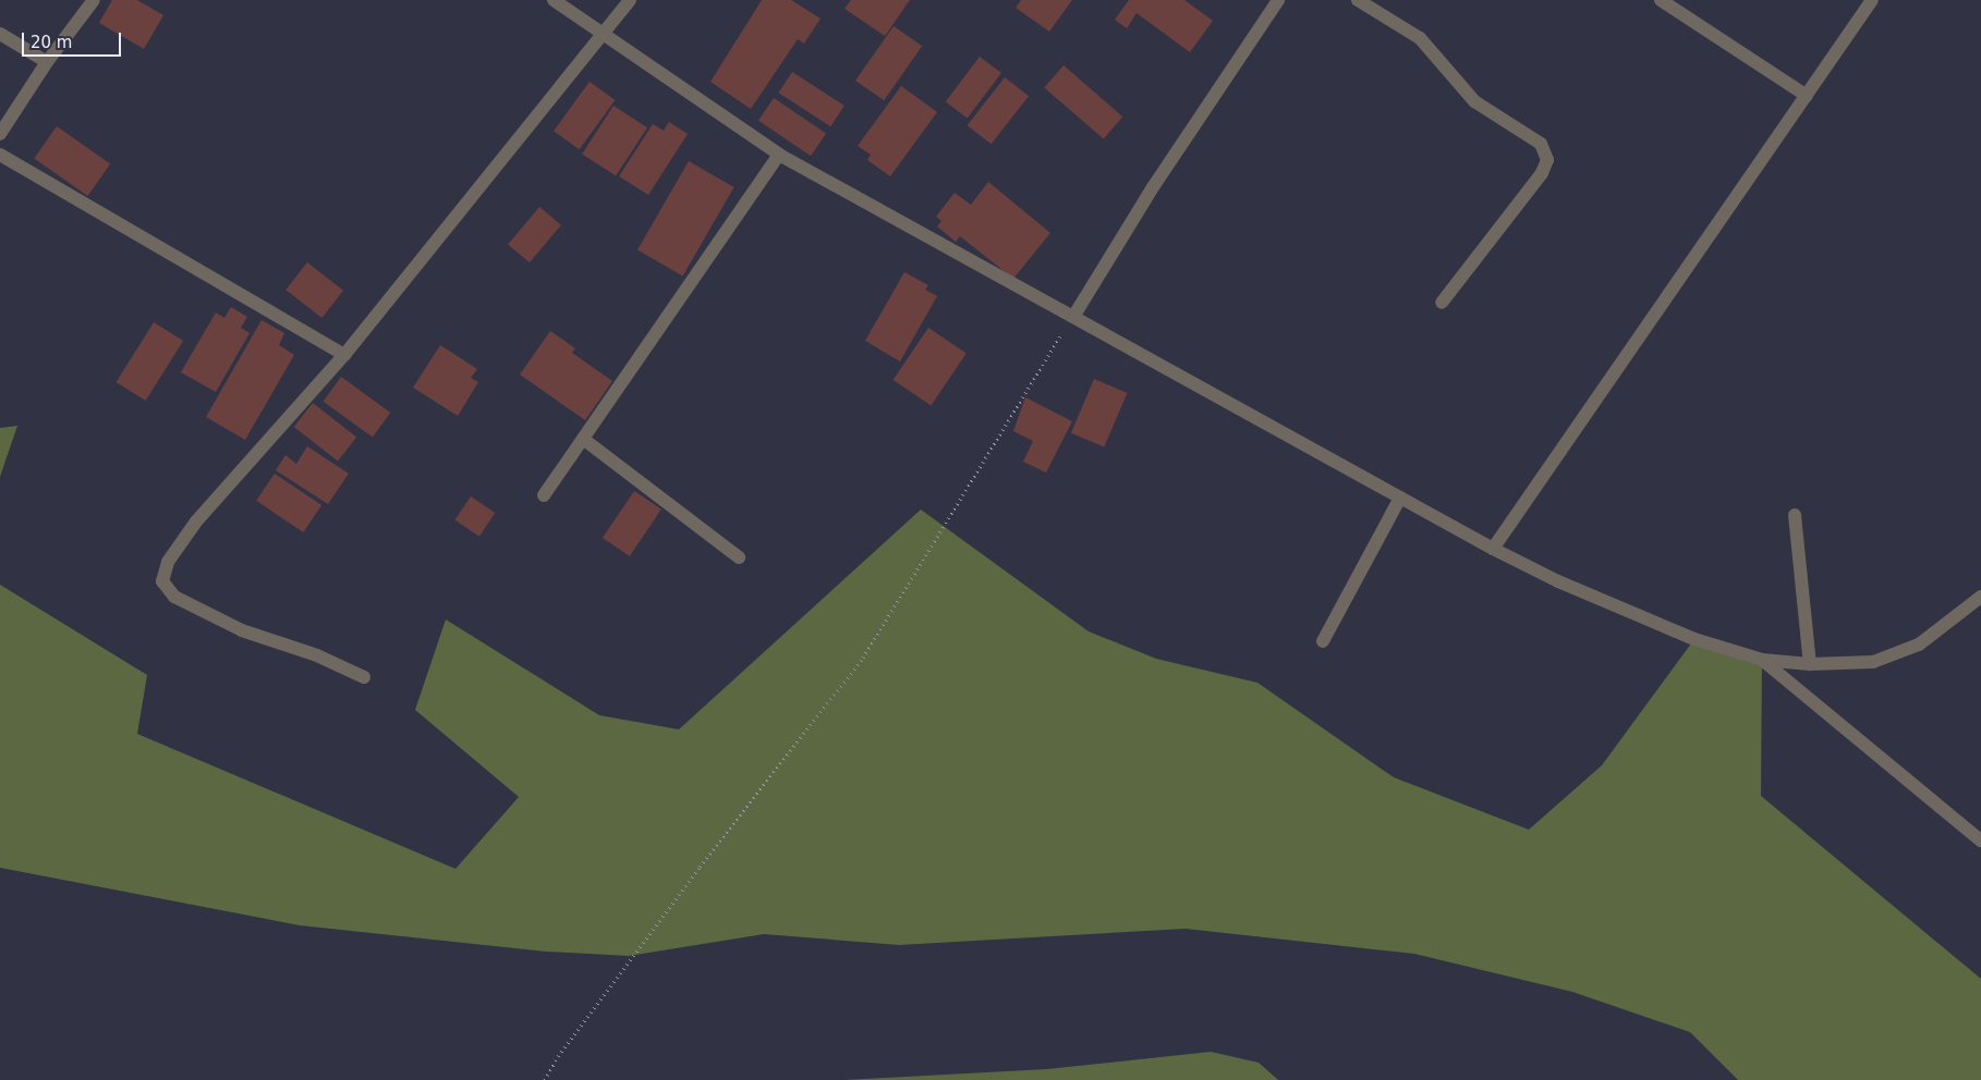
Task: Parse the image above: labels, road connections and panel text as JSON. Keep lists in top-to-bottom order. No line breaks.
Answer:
{"scale_bar":"20 m"}
